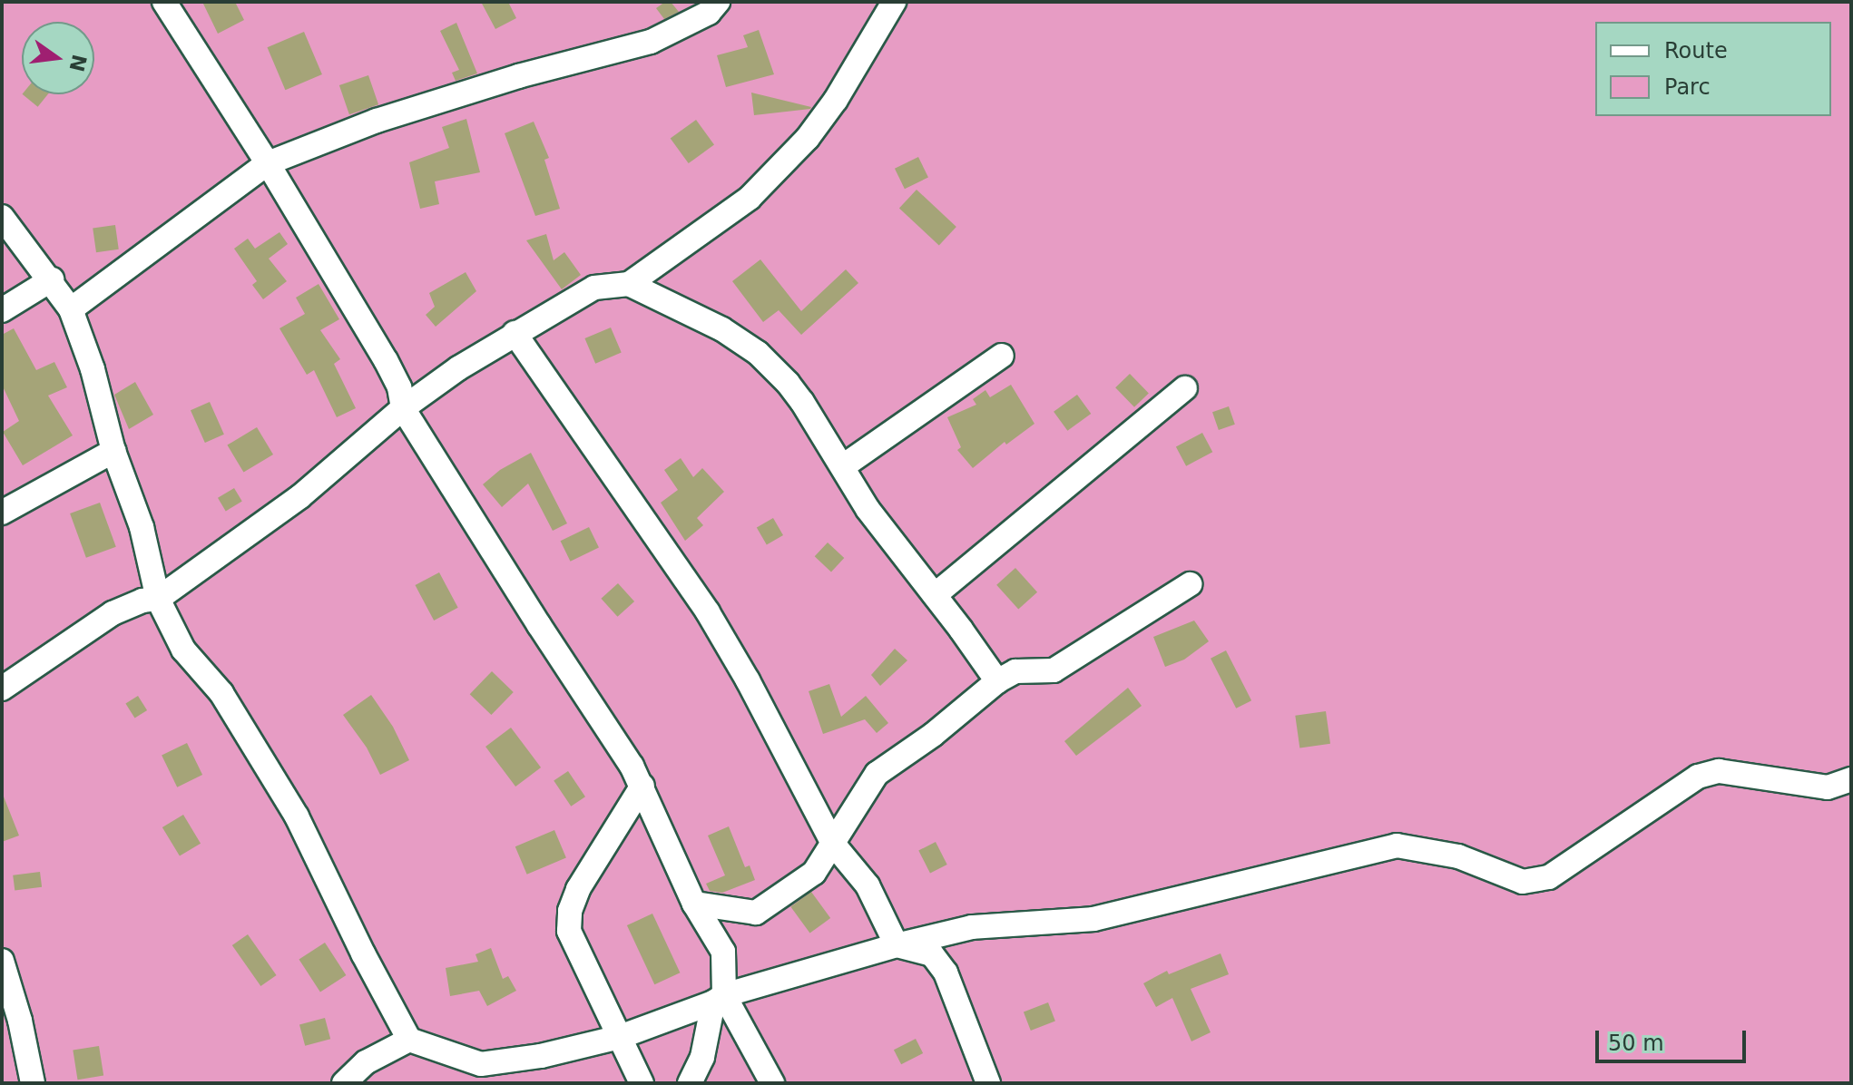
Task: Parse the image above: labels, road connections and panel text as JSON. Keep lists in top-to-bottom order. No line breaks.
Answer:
{"legend":["Route","Parc"],"scale_bar":"50 m","north":"right"}
